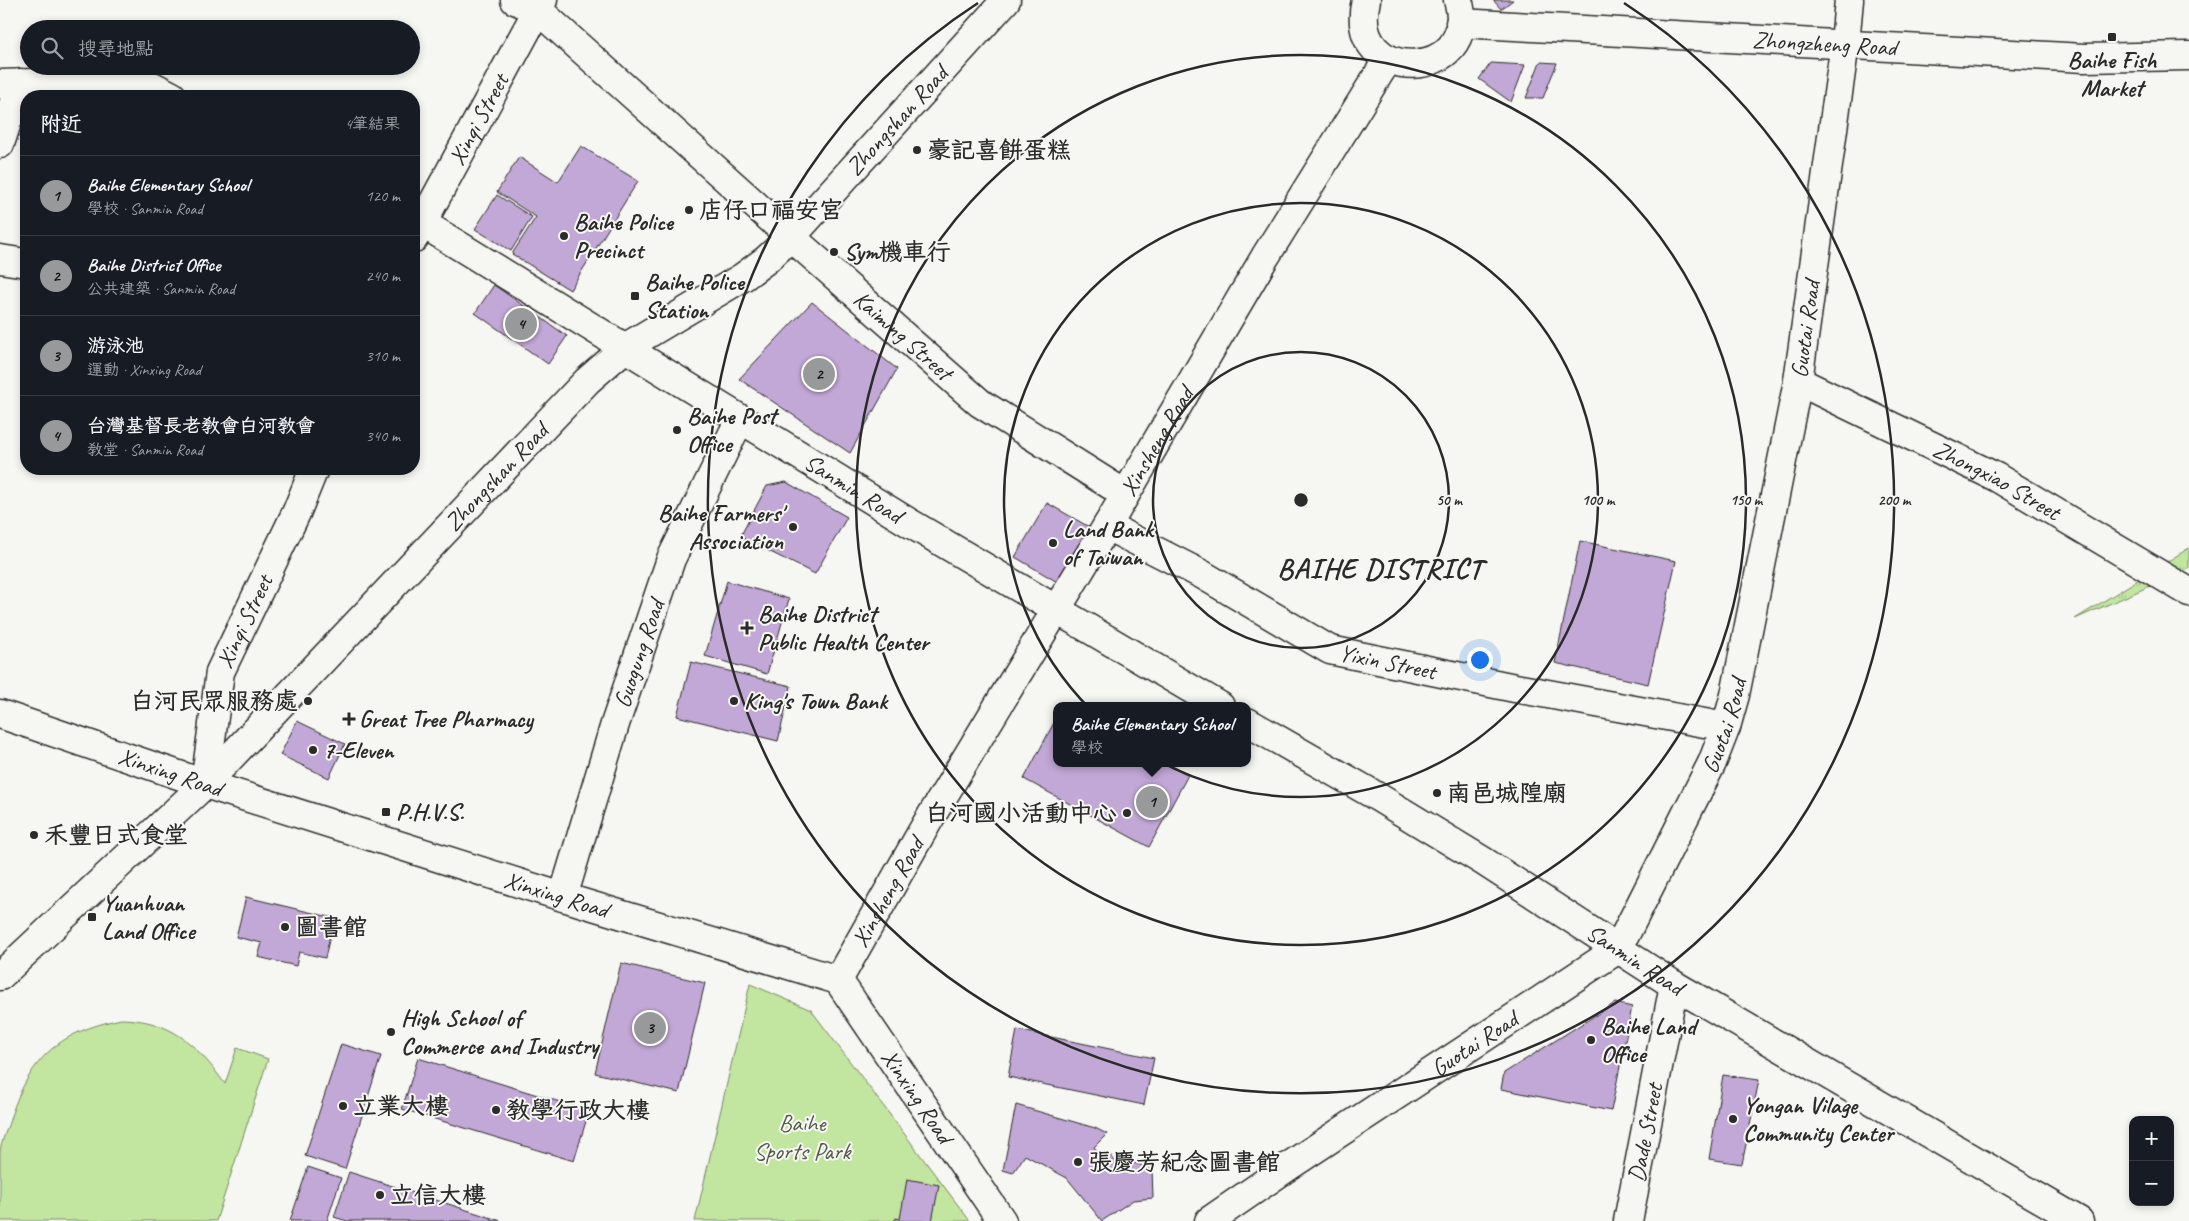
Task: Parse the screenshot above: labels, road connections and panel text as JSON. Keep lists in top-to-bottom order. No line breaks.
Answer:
{"streets":{"street":["Zhongzheng Road","Xinqi Street","Zhongshan Road","Guotai Road","Kaiming Street","Xinsheng Road","Zhongxiao Street","Sanmin Road","Guogung Road","Yixin Street","Xinxing Road","Dade Street"]},"crossings":[["Zhongzheng Road","Guotai Road"],["Xinqi Street","Zhongshan Road"],["Xinqi Street","Kaiming Street"],["Xinqi Street","Xinxing Road"],["Zhongshan Road","Kaiming Street"],["Zhongshan Road","Sanmin Road"],["Zhongshan Road","Xinxing Road"],["Guotai Road","Zhongxiao Street"],["Guotai Road","Sanmin Road"],["Guotai Road","Yixin Street"],["Kaiming Street","Xinsheng Road"],["Xinsheng Road","Sanmin Road"],["Xinsheng Road","Yixin Street"],["Xinsheng Road","Xinxing Road"],["Sanmin Road","Guogung Road"],["Sanmin Road","Dade Street"],["Guogung Road","Xinxing Road"]],"districts":["BAIHE DISTRICT"],"parks":["Baihe Sports Park"],"places":{"transit":["Baihe Fish Market","Baihe Police Station","P.H.V.S.","Yuanhuan Land Office"],"other":["豪記喜餅蛋糕","店仔口福安宮","Baihe Police Precinct","Sym機車行","Baihe Post Office","Baihe Farmers' Association","Land Bank of Taiwan","白河民眾服務處","King's Town Bank","7-Eleven","南邑城隍廟","白河國小活動中心","禾豐日式食堂","圖書館","High School of Commerce and Industry","Baihe Land Office","立業大樓","教學行政大樓","Yongan Vilage Community Center","張慶芳紀念圖書館","立信大樓"],"health":["Baihe District Public Health Center","Great Tree Pharmacy"]},"page":{"search":"搜尋地點","heading":["附近","4筆結果"],"list":[{"mark":"1","name":"Baihe Elementary School","note":"學校 · Sanmin Road","value":"120 m"},{"mark":"2","name":"Baihe District Office","note":"公共建築 · Sanmin Road","value":"240 m"},{"mark":"3","name":"游泳池","note":"運動 · Xinxing Road","value":"310 m"},{"mark":"4","name":"台灣基督長老教會白河教會","note":"教堂 · Sanmin Road","value":"340 m"}],"pins":["4","2","1","3"],"popup":["Baihe Elementary School","學校"],"map_buttons":["+","−"]},"rings":["50 m","100 m","150 m","200 m"]}
